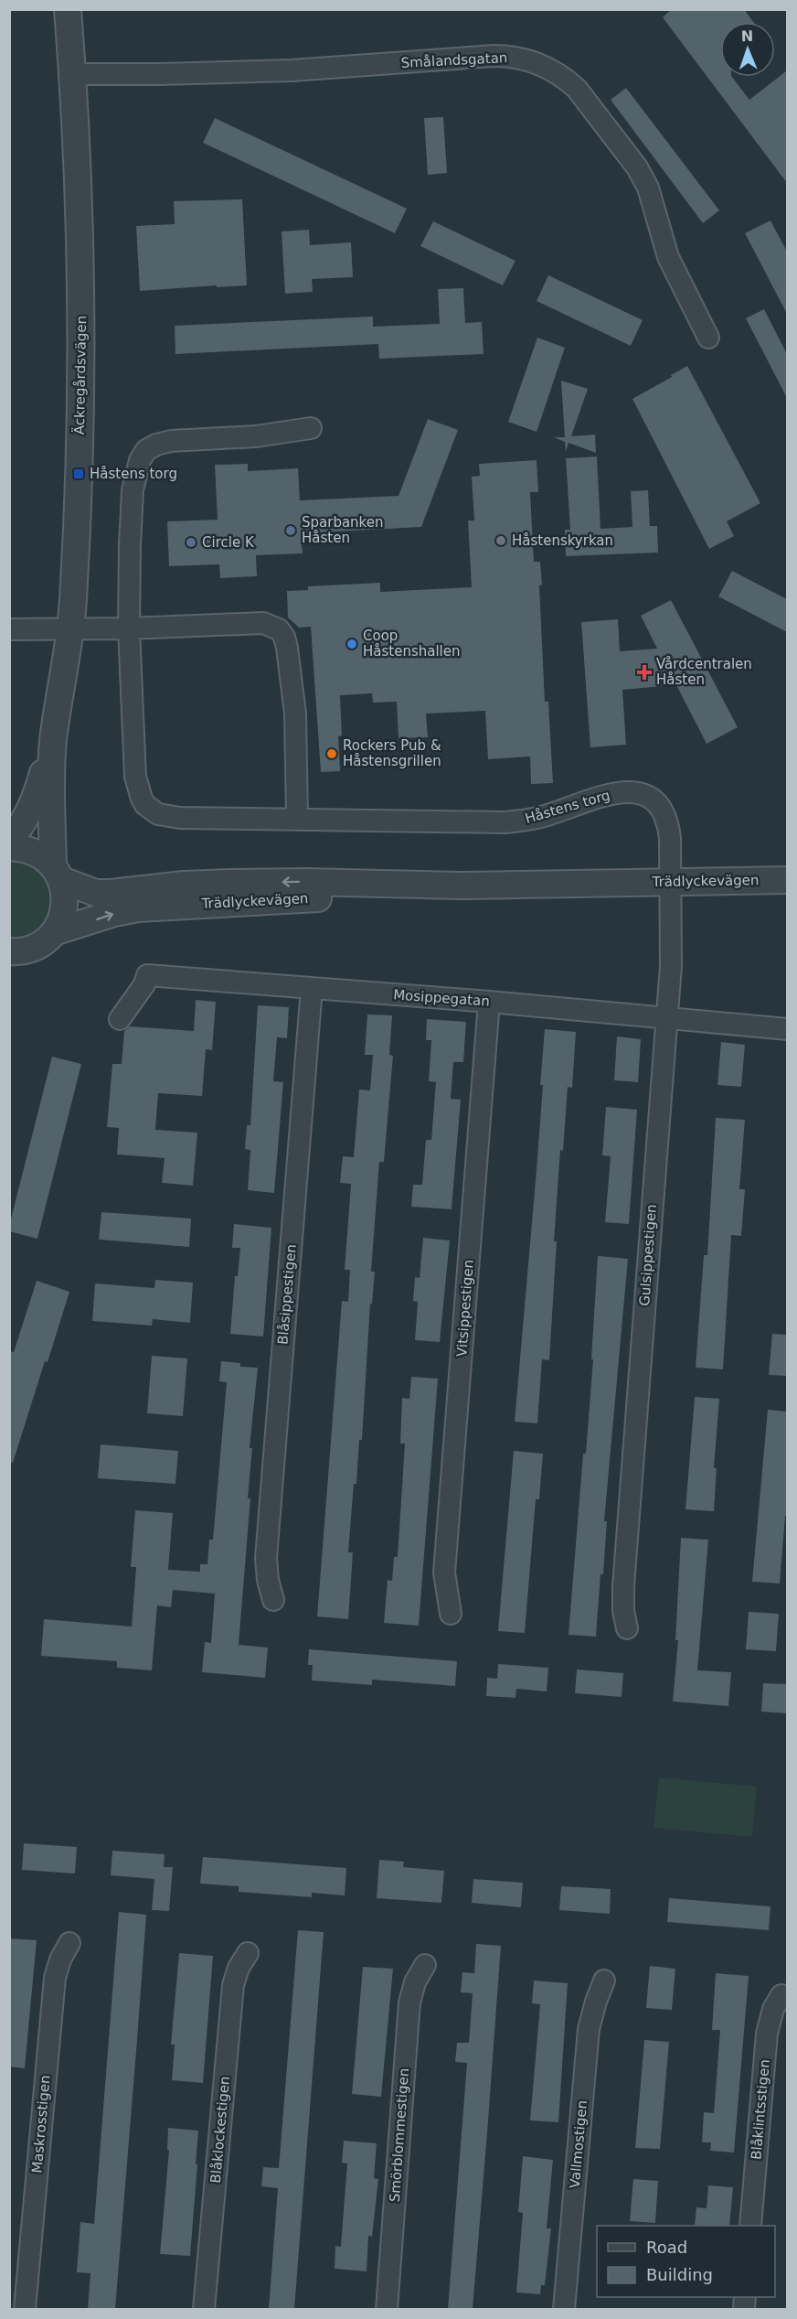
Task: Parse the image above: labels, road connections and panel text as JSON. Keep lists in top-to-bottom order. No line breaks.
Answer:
{"streets":{"street":["Smålandsgatan","Äckregårdsvägen","Håstens torg","Trädlyckevägen","Mosippegatan","Gulsippestigen","Blåsippestigen","Vitsippestigen","Blåklintsstigen","Maskrosstigen","Blåklockestigen","Smörblommestigen","Vallmostigen"]},"crossings":[["Smålandsgatan","Äckregårdsvägen"],["Äckregårdsvägen","Trädlyckevägen"],["Håstens torg","Trädlyckevägen"],["Håstens torg","Gulsippestigen"],["Trädlyckevägen","Gulsippestigen"],["Mosippegatan","Gulsippestigen"],["Mosippegatan","Blåsippestigen"],["Mosippegatan","Vitsippestigen"]],"places":{"transit":["Håstens torg"],"other":["Sparbanken Håsten","Håstenskyrkan","Circle K","Coop Håstenshallen","Rockers Pub & Håstensgrillen"],"health":["Vårdcentralen Håsten"]},"legend":["Road","Building"],"north":"top"}
